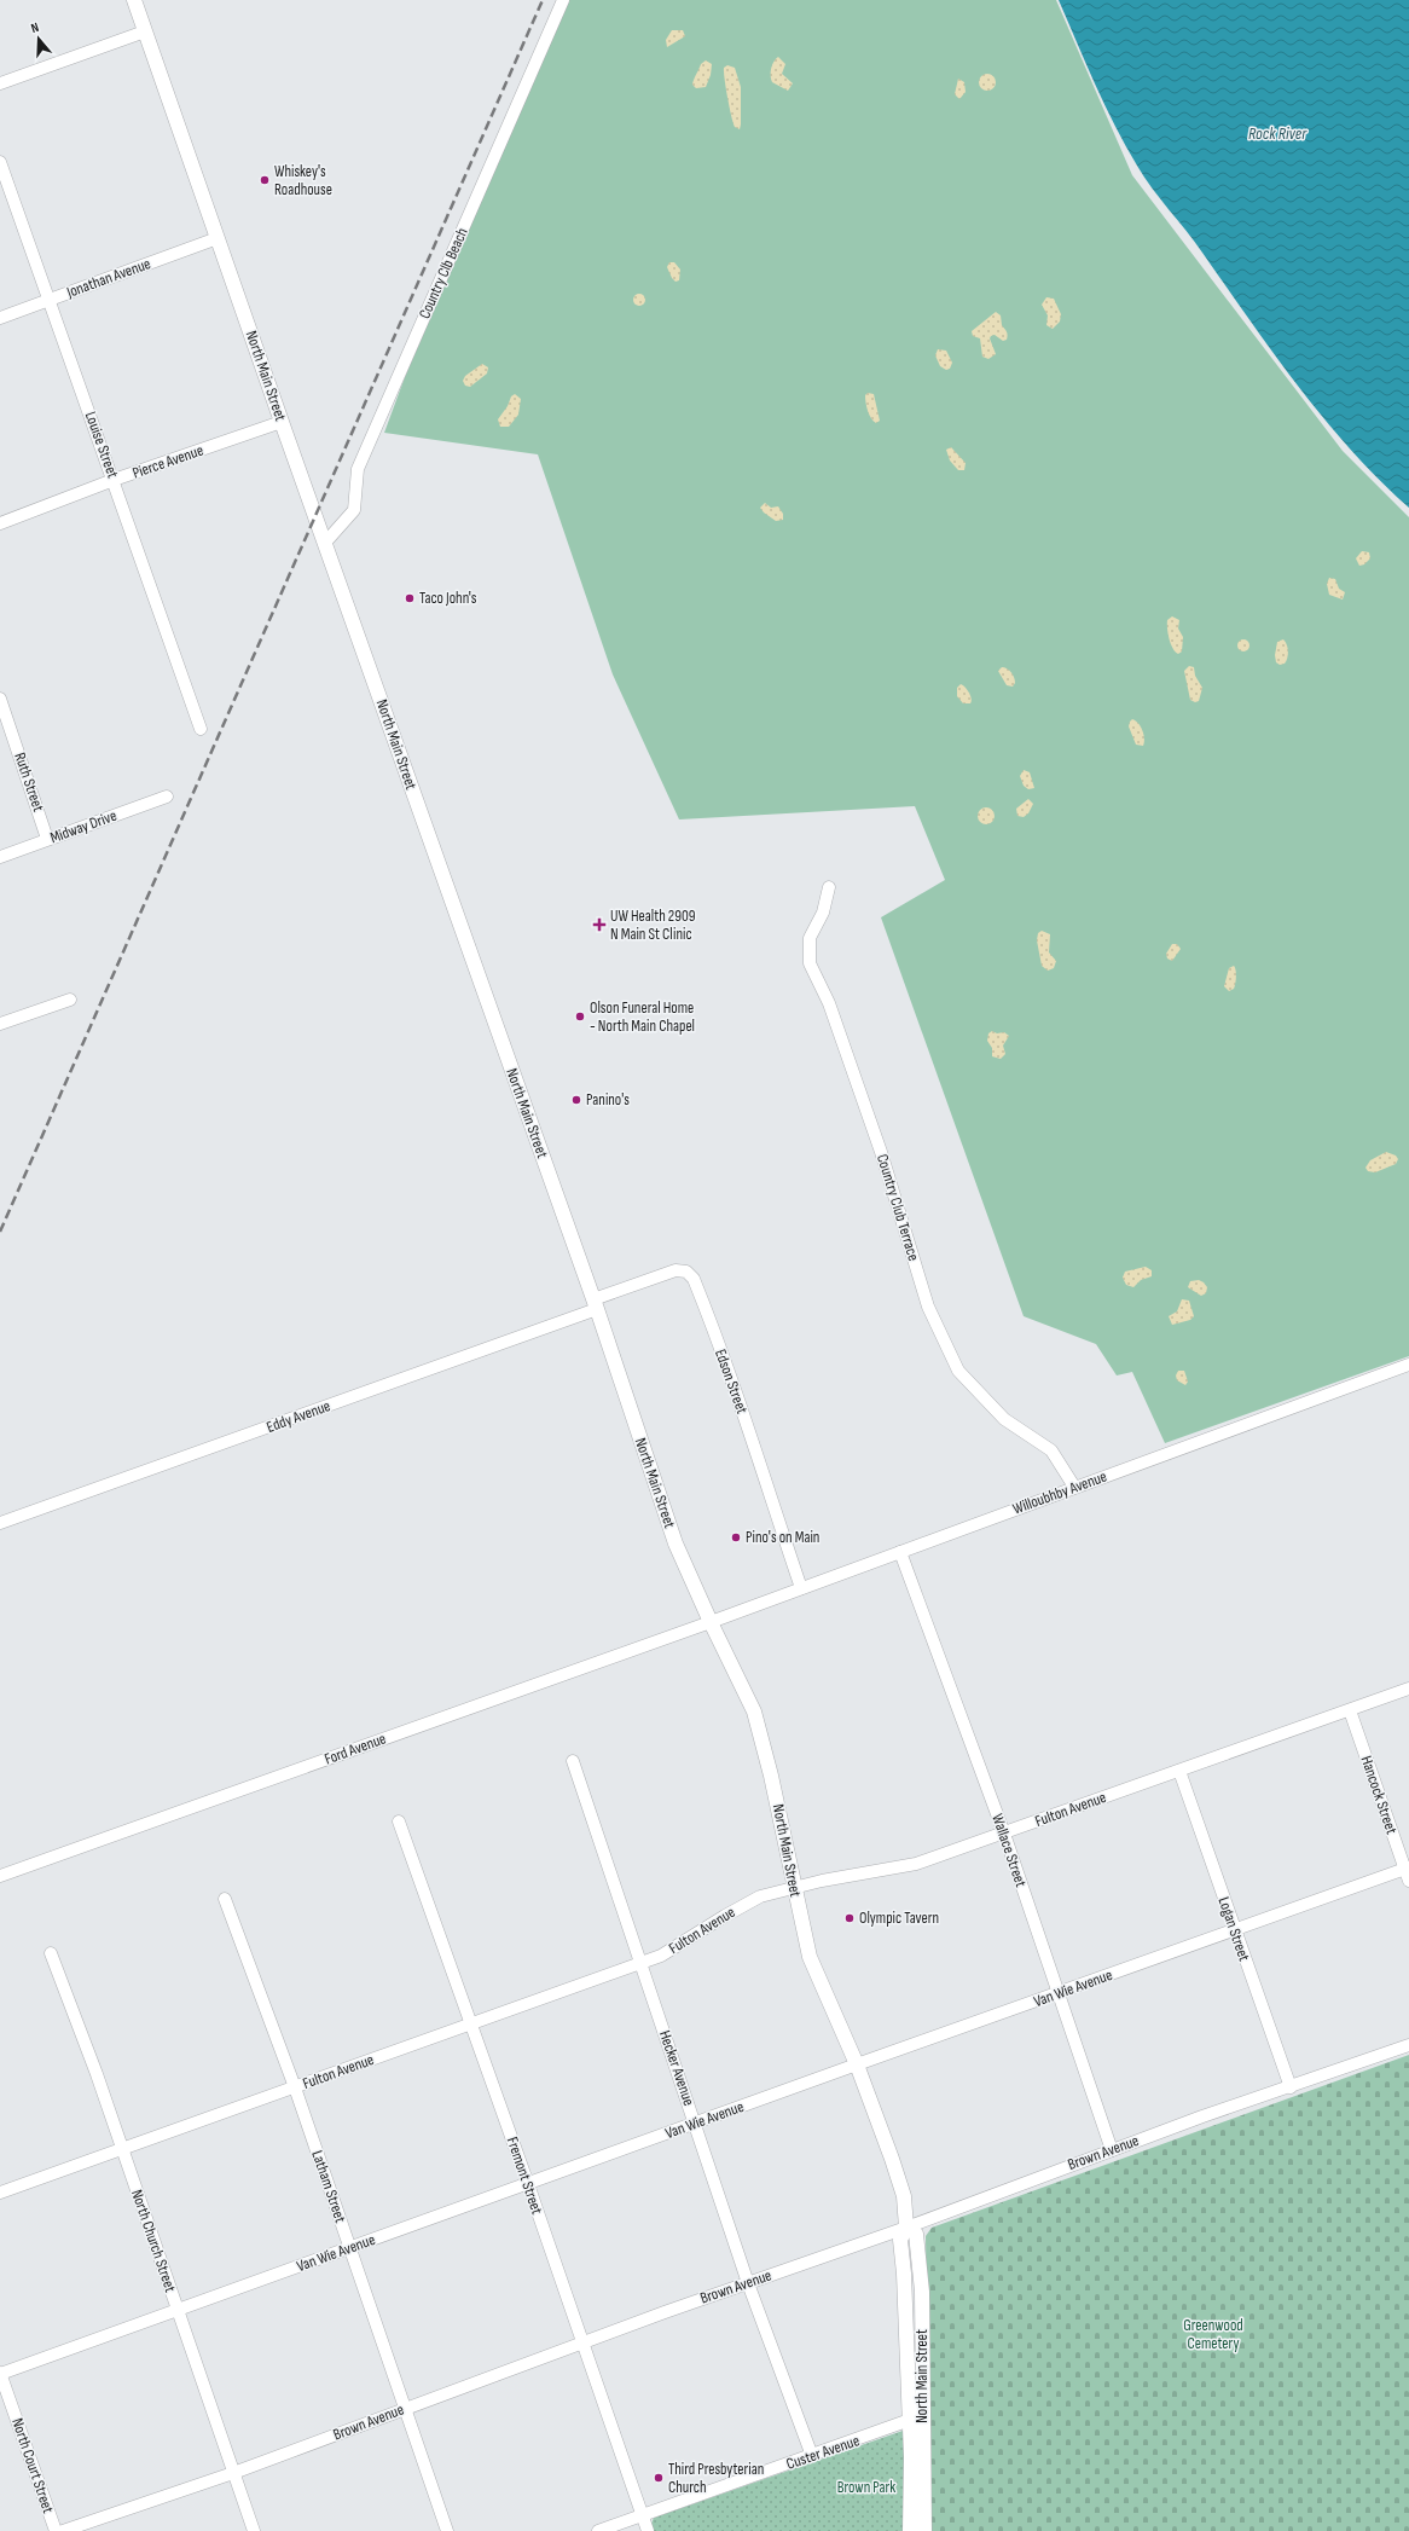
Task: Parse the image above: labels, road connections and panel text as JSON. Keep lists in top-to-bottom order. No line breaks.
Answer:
{"streets":{"main road":["North Main Street"],"street":["Country Clb Beach","Jonathan Avenue","Louise Street","Pierce Avenue","Ruth Street","Midway Drive","Country Club Terrace","Edson Street","Eddy Avenue","Willoubhby Avenue","Ford Avenue","Hancock Street","Fulton Avenue","Wallace Street","Logan Street","Van Wie Avenue","Hecker Avenue","Brown Avenue","Fremont Street","Latham Street","North Church Street","Custer Avenue","North Court Street"]},"crossings":[["Country Clb Beach","North Main Street"],["Jonathan Avenue","North Main Street"],["Jonathan Avenue","Louise Street"],["North Main Street","Pierce Avenue"],["North Main Street","Edson Street"],["North Main Street","Eddy Avenue"],["North Main Street","Willoubhby Avenue"],["North Main Street","Ford Avenue"],["North Main Street","Fulton Avenue"],["North Main Street","Van Wie Avenue"],["North Main Street","Brown Avenue"],["North Main Street","Custer Avenue"],["Louise Street","Pierce Avenue"],["Ruth Street","Midway Drive"],["Country Club Terrace","Willoubhby Avenue"],["Edson Street","Eddy Avenue"],["Edson Street","Willoubhby Avenue"],["Willoubhby Avenue","Ford Avenue"],["Willoubhby Avenue","Wallace Street"],["Hancock Street","Fulton Avenue"],["Hancock Street","Van Wie Avenue"],["Fulton Avenue","Wallace Street"],["Fulton Avenue","Logan Street"],["Fulton Avenue","Hecker Avenue"],["Fulton Avenue","Fremont Street"],["Fulton Avenue","Latham Street"],["Fulton Avenue","North Church Street"],["Wallace Street","Van Wie Avenue"],["Wallace Street","Brown Avenue"],["Logan Street","Van Wie Avenue"],["Logan Street","Brown Avenue"],["Van Wie Avenue","Hecker Avenue"],["Van Wie Avenue","Fremont Street"],["Van Wie Avenue","Latham Street"],["Van Wie Avenue","North Church Street"],["Van Wie Avenue","North Court Street"],["Hecker Avenue","Brown Avenue"],["Hecker Avenue","Custer Avenue"],["Brown Avenue","Fremont Street"],["Brown Avenue","Latham Street"],["Brown Avenue","North Church Street"],["Fremont Street","Custer Avenue"]],"water":["Rock River"],"parks":["Greenwood Cemetery","Brown Park"],"places":{"other":["Whiskey's Roadhouse","Taco John's","Olson Funeral Home - North Main Chapel","Panino's","Pino's on Main","Olympic Tavern","Third Presbyterian Church"],"health":["UW Health 2909 N Main St Clinic"]},"north":"top"}
